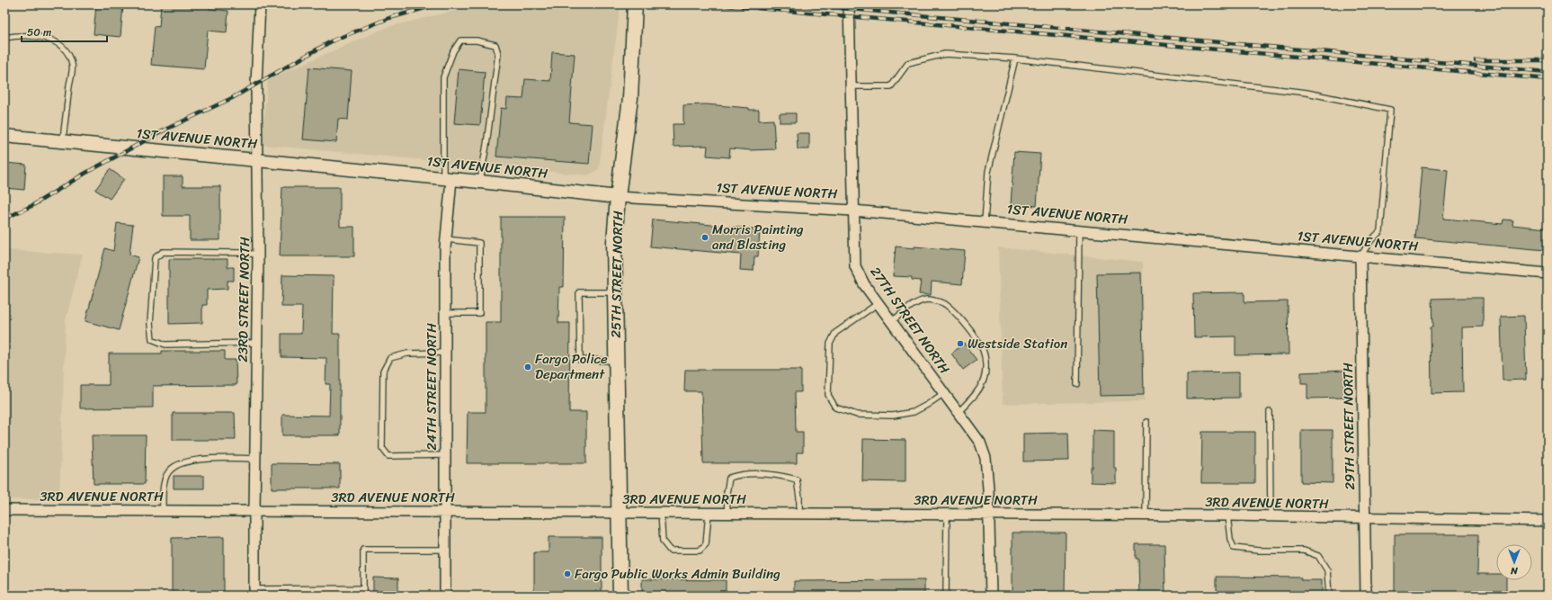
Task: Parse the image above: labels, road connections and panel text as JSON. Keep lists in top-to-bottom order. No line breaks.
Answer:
{"streets":{"main road":["25TH STREET NORTH"],"street":["1ST AVENUE NORTH","23RD STREET NORTH","27TH STREET NORTH","24TH STREET NORTH","29TH STREET NORTH","3RD AVENUE NORTH"]},"crossings":[["1ST AVENUE NORTH","25TH STREET NORTH"],["1ST AVENUE NORTH","23RD STREET NORTH"],["1ST AVENUE NORTH","27TH STREET NORTH"],["1ST AVENUE NORTH","24TH STREET NORTH"],["1ST AVENUE NORTH","29TH STREET NORTH"],["25TH STREET NORTH","3RD AVENUE NORTH"],["23RD STREET NORTH","3RD AVENUE NORTH"],["27TH STREET NORTH","3RD AVENUE NORTH"],["24TH STREET NORTH","3RD AVENUE NORTH"],["29TH STREET NORTH","3RD AVENUE NORTH"]],"places":["Morris Painting and Blasting","Westside Station","Fargo Police Department","Fargo Public Works Admin Building"],"scale_bar":"50 m","north":"bottom"}
